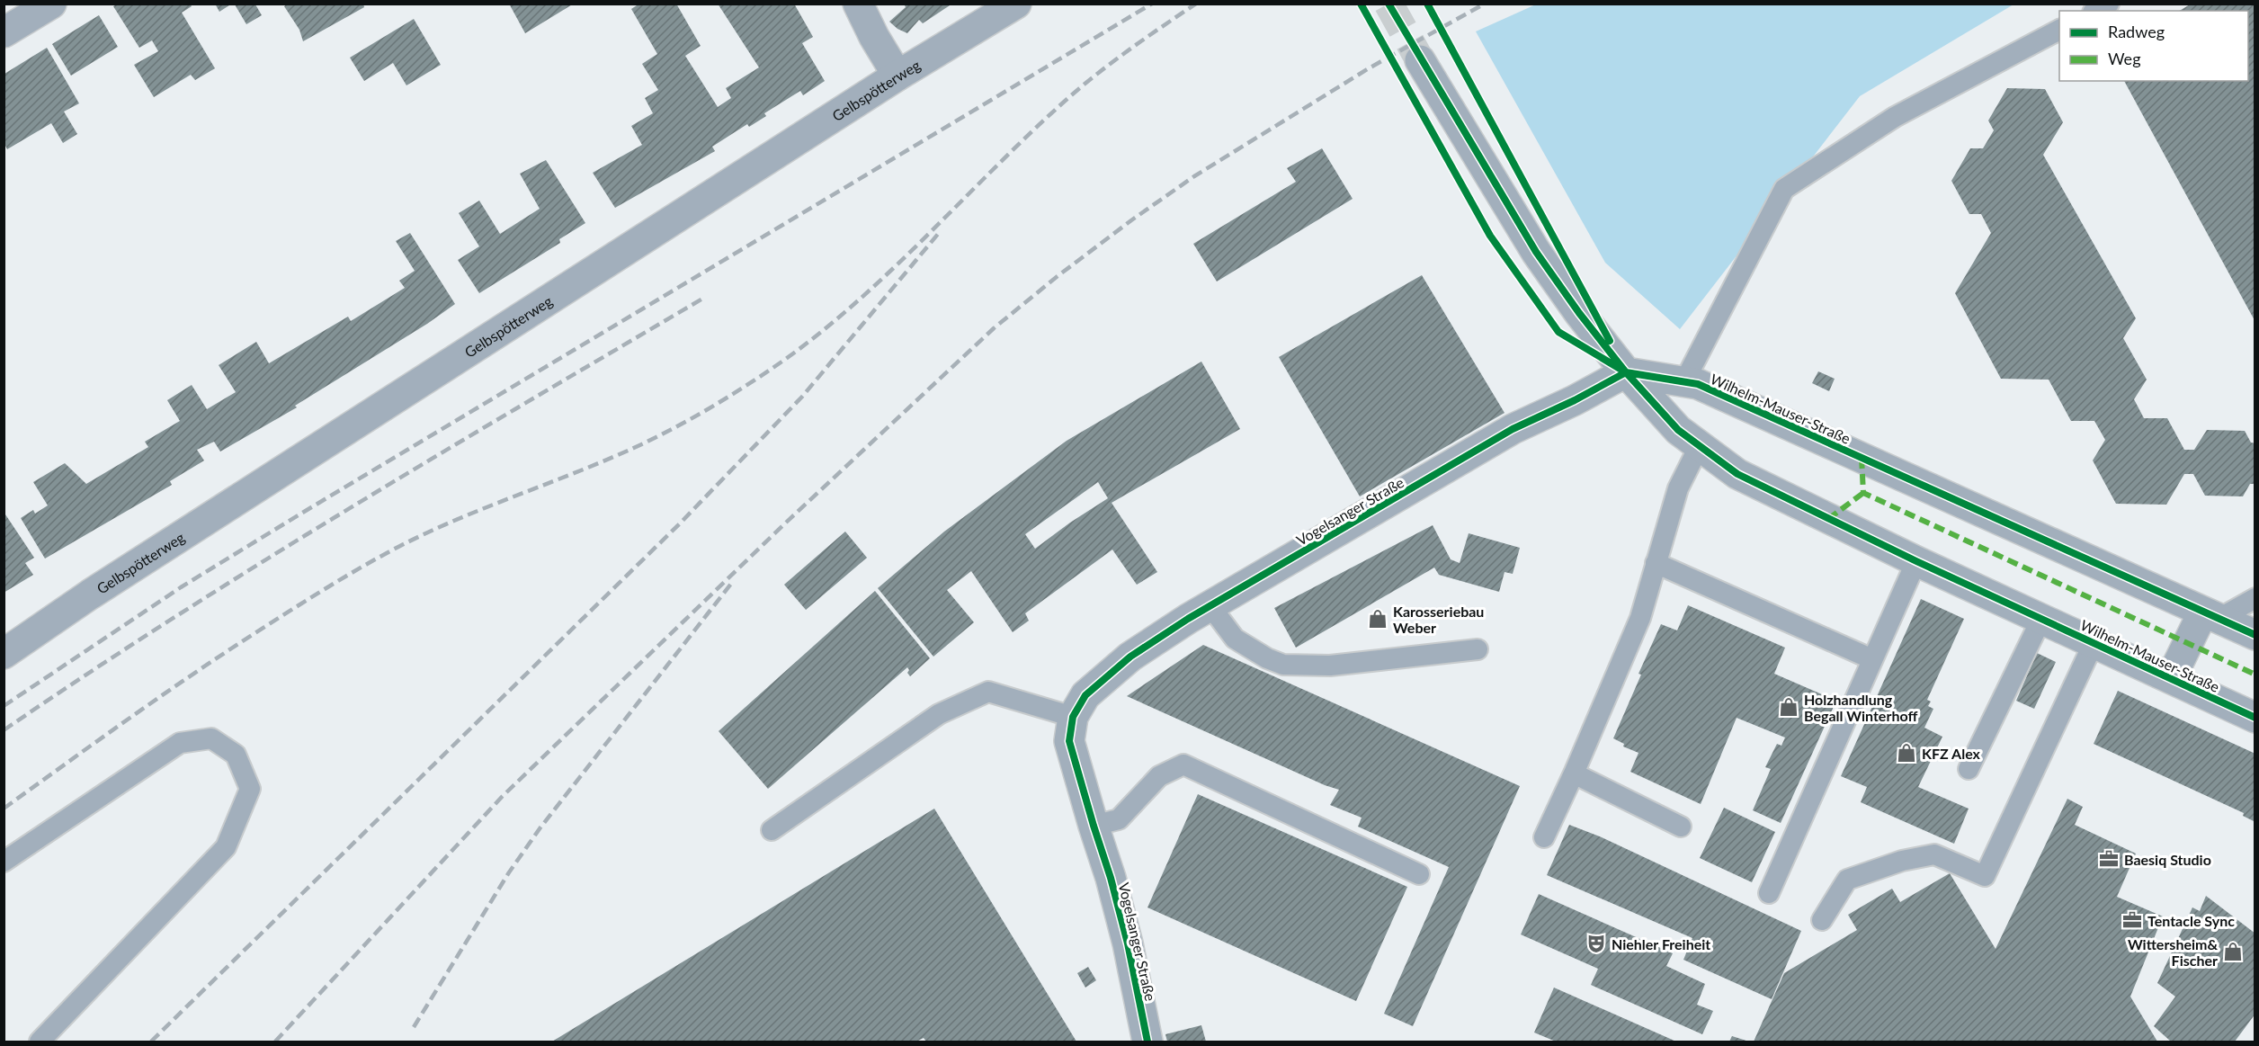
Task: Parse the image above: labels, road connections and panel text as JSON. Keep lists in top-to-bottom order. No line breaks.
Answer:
{"streets":{"street":["Gelbspötterweg","Wilhelm-Mauser-Straße","Vogelsanger Straße"]},"crossings":[["Wilhelm-Mauser-Straße","Vogelsanger Straße"]],"places":{"shop":["Karosseriebau Weber","Holzhandlung Begall Winterhoff","KFZ Alex","Wittersheim& Fischer"],"office":["Baesiq Studio","Tentacle Sync"],"theatre":["Niehler Freiheit"]},"legend":["Radweg","Weg"]}
